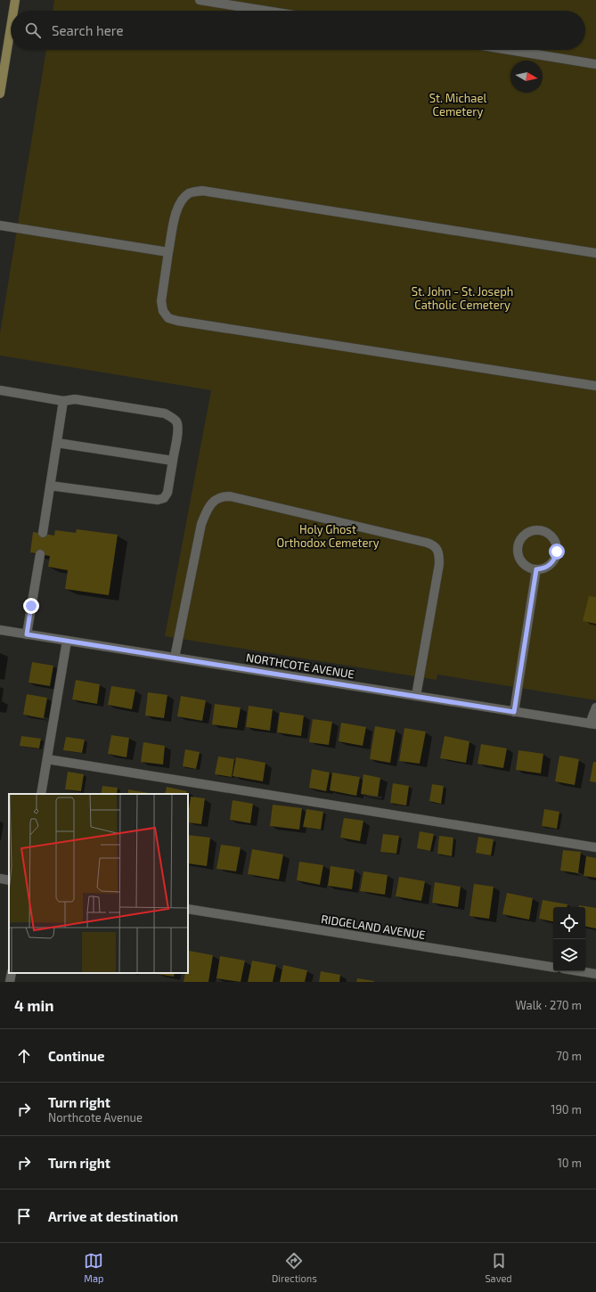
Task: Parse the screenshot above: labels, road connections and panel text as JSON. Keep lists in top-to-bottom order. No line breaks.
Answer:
{"streets":{"street":["NORTHCOTE AVENUE","RIDGELAND AVENUE"]},"parks":["St. Michael Cemetery","St. John - St. Joseph Catholic Cemetery","Holy Ghost Orthodox Cemetery"],"north":"right","page":{"search":"Search here","heading":["4 min","Walk · 270 m"],"list":[["Continue","70 m"],["Turn right","Northcote Avenue","190 m"],["Turn right","10 m"],"Arrive at destination"],"nav":["Map","Directions","Saved"]}}
